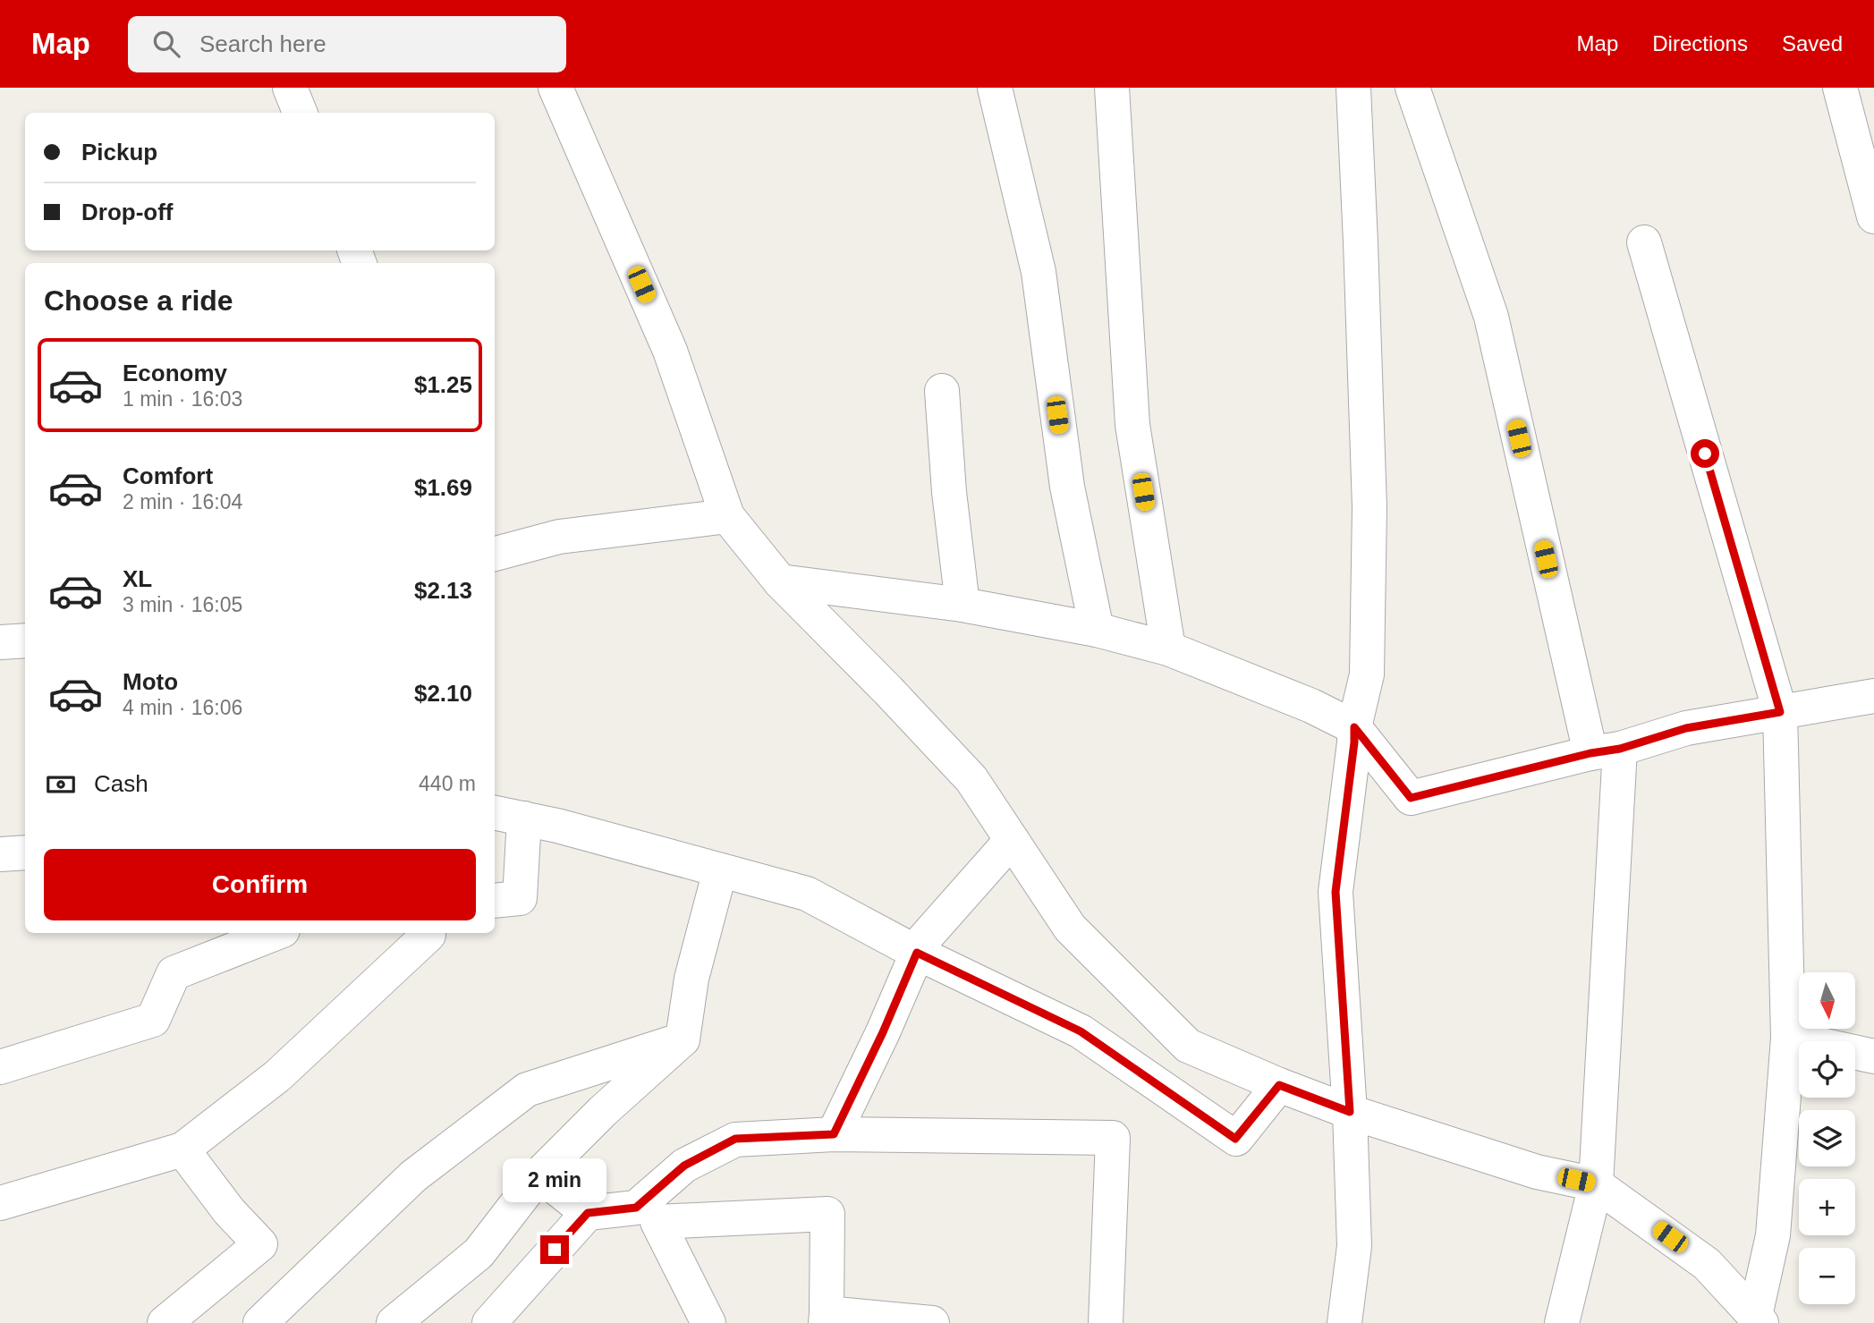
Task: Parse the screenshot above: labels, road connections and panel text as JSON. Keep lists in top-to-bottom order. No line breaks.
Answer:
{"north":"bottom","page":{"header":"Map","search":"Search here","nav":["Map","Directions","Saved"],"banner":["Pickup","Drop-off"],"heading":"Choose a ride","list":[{"name":"Economy","note":"1 min · 16:03","value":"$1.25"},{"name":"Comfort","note":"2 min · 16:04","value":"$1.69"},{"name":"XL","note":"3 min · 16:05","value":"$2.13"},{"name":"Moto","note":"4 min · 16:06","value":"$2.10"}],"pay":["Cash","440 m"],"buttons":"Confirm","map_buttons":["+","−"],"bubble":"2 min"}}
